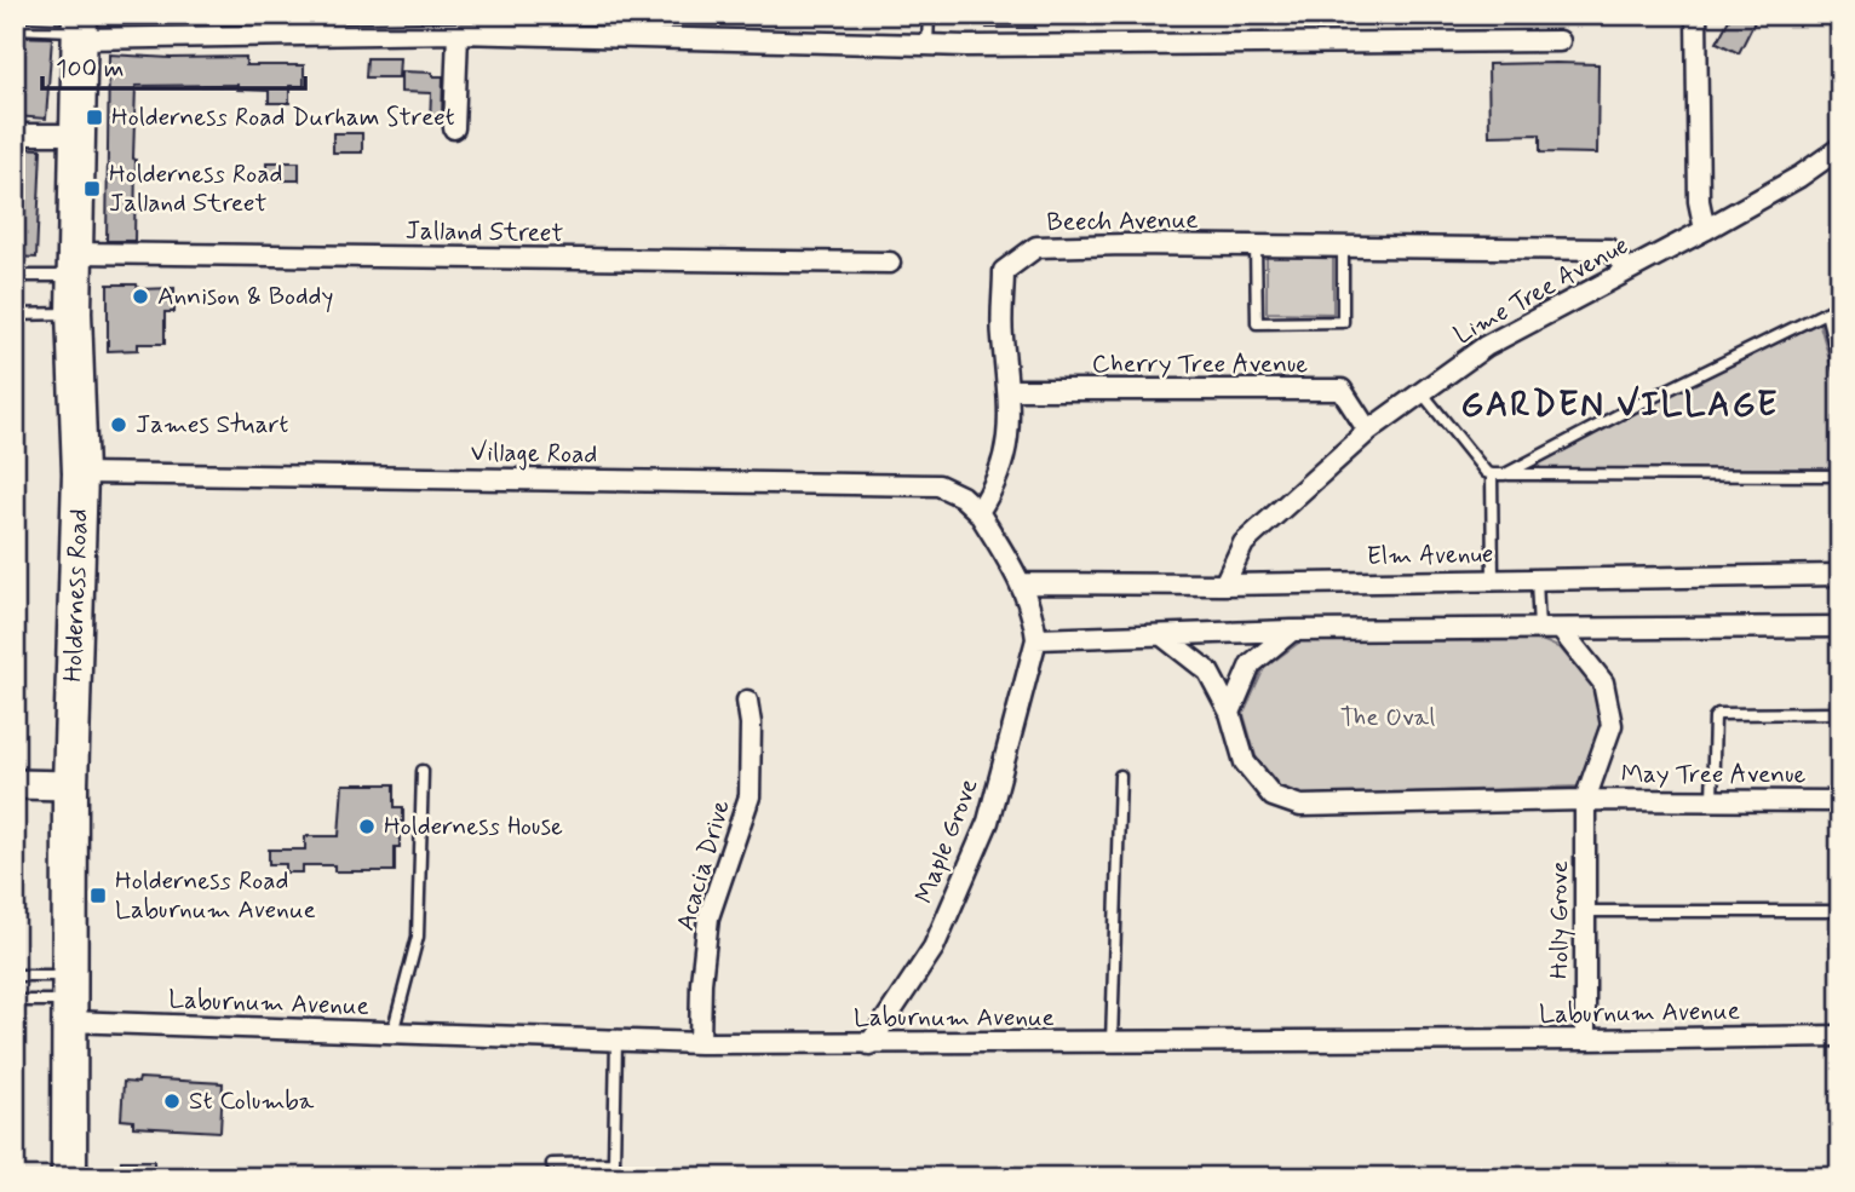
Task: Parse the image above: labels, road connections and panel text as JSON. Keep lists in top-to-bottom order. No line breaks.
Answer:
{"streets":{"highway":["Holderness Road"],"street":["Beech Avenue","Jalland Street","Lime Tree Avenue","Cherry Tree Avenue","Village Road","Elm Avenue","May Tree Avenue","Maple Grove","Acacia Drive","Holly Grove","Laburnum Avenue"]},"crossings":[["Beech Avenue","Lime Tree Avenue"],["Beech Avenue","Cherry Tree Avenue"],["Beech Avenue","Village Road"],["Jalland Street","Holderness Road"],["Lime Tree Avenue","Cherry Tree Avenue"],["Lime Tree Avenue","Elm Avenue"],["Village Road","Holderness Road"],["Holderness Road","Laburnum Avenue"],["May Tree Avenue","Holly Grove"],["Maple Grove","Laburnum Avenue"],["Acacia Drive","Laburnum Avenue"],["Holly Grove","Laburnum Avenue"]],"districts":["GARDEN VILLAGE"],"parks":["The Oval"],"places":{"transit":["Holderness Road Durham Street","Holderness Road Jalland Street","Holderness Road Laburnum Avenue"],"other":["Annison & Boddy","James Stuart","Holderness House","St Columba"]},"scale_bar":"100 m"}
